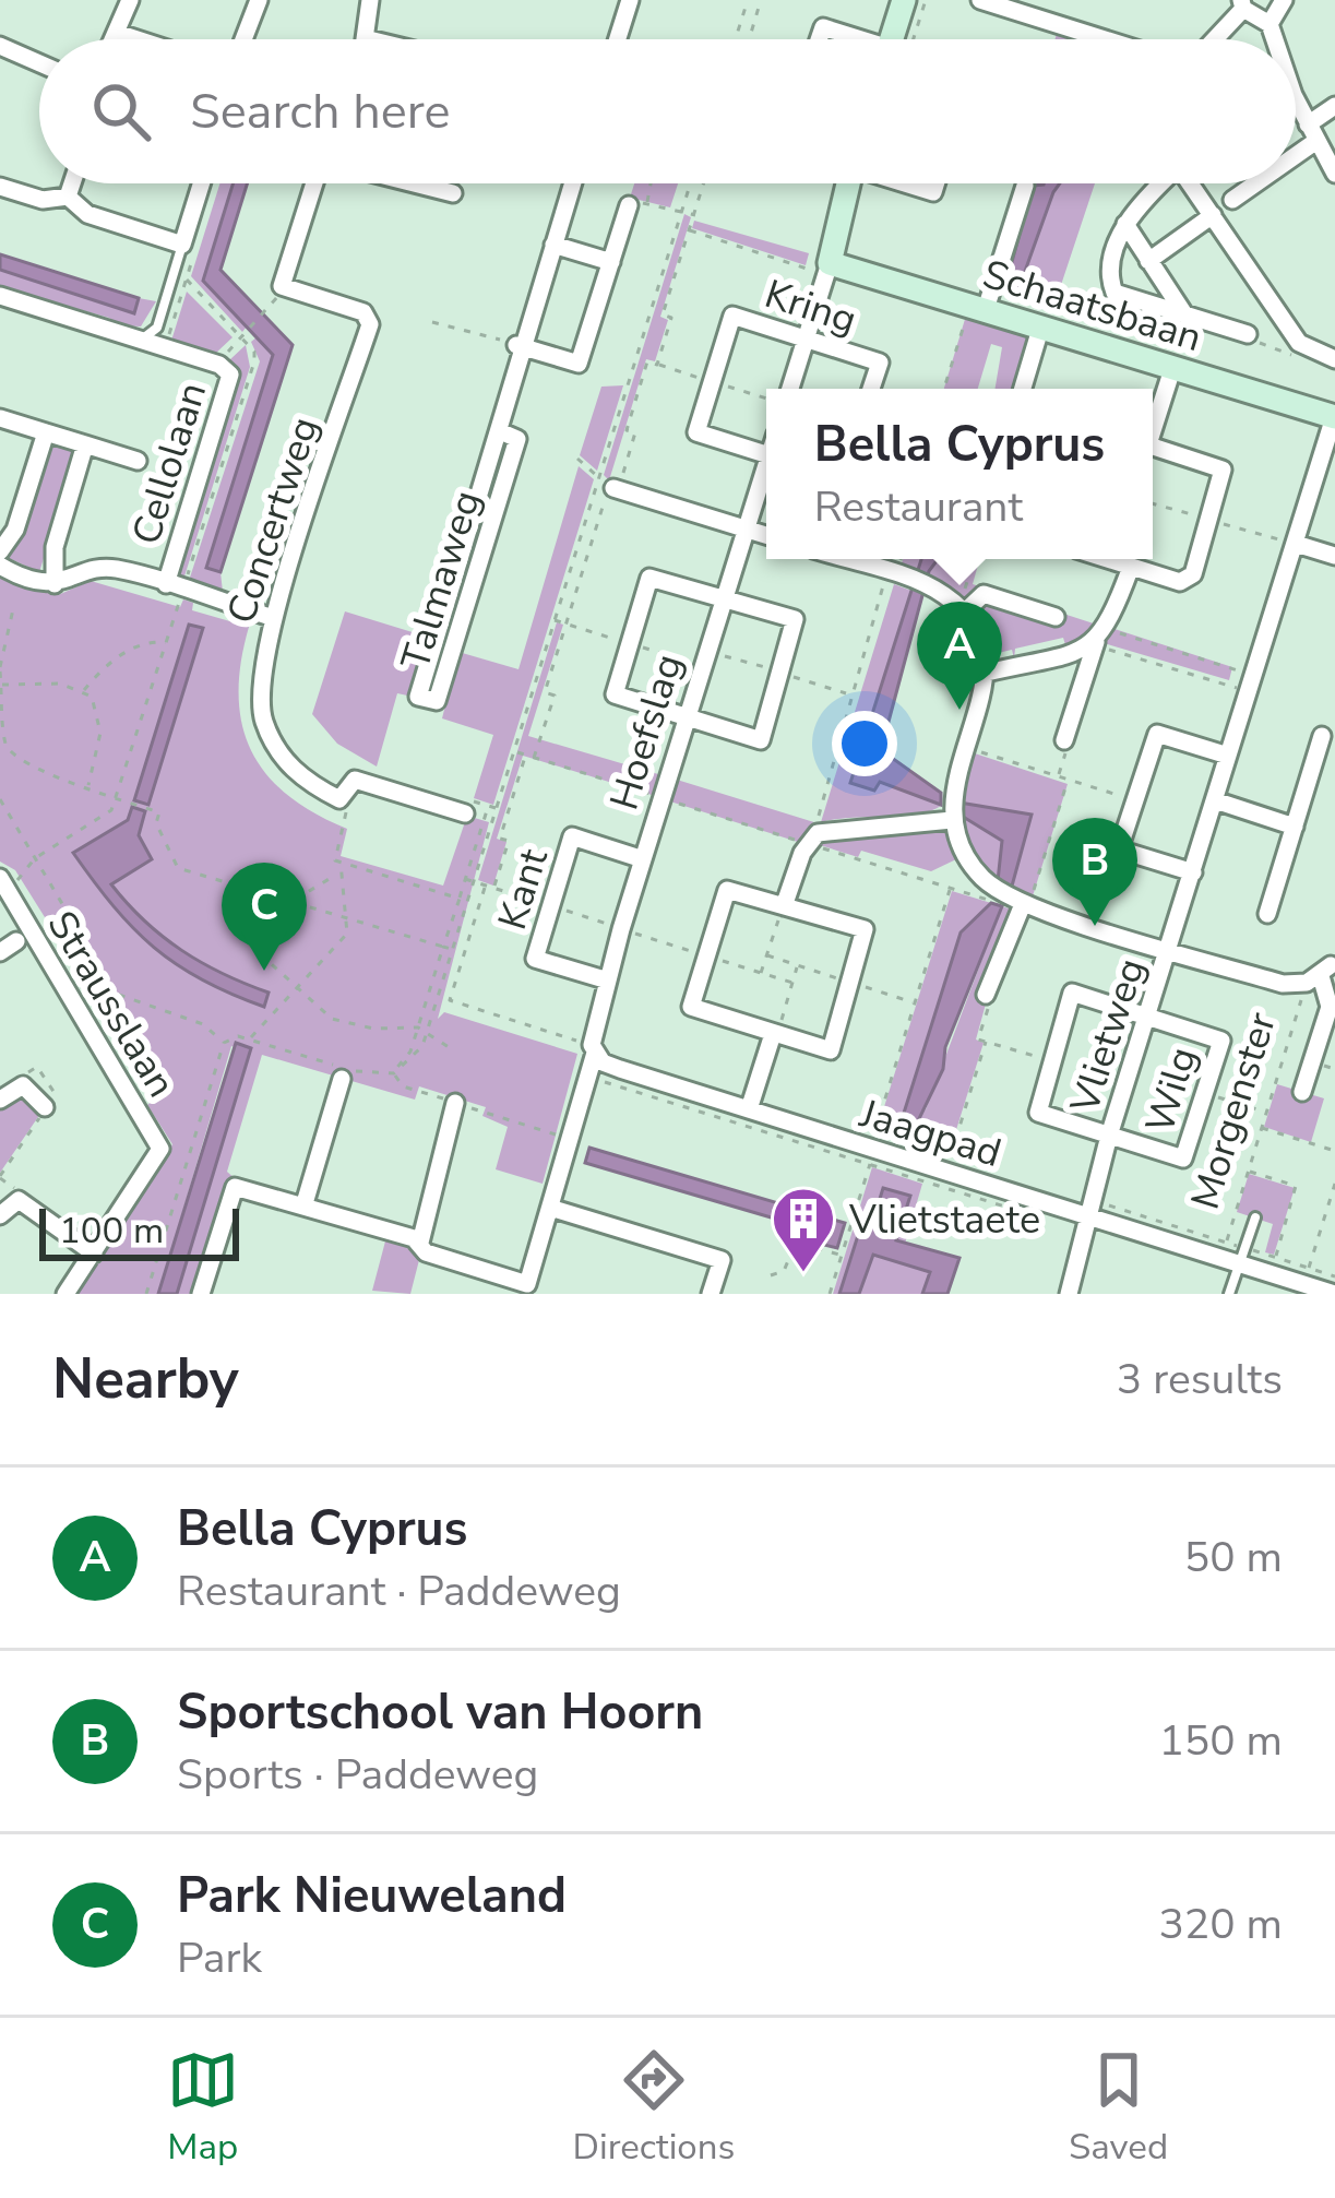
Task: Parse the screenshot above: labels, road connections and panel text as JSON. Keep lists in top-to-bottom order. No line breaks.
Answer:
{"streets":{"street":["Schaatsbaan","Kring","Cellolaan","Concertweg","Talmaweg","Hoefslag","Kant","Strausslaan","Vlietweg","Wilg","Morgenster","Jaagpad"]},"crossings":[["Schaatsbaan","Vlietweg"],["Hoefslag","Kant"],["Hoefslag","Jaagpad"],["Vlietweg","Wilg"],["Vlietweg","Jaagpad"],["Morgenster","Jaagpad"]],"places":{"building":["Vlietstaete"]},"scale_bar":"100 m","page":{"search":"Search here","popup":["Bella Cyprus","Restaurant"],"pins":["A","B","C"],"scale":"100 m","heading":["Nearby","3 results"],"list":[{"mark":"A","name":"Bella Cyprus","note":"Restaurant · Paddeweg","value":"50 m"},{"mark":"B","name":"Sportschool van Hoorn","note":"Sports · Paddeweg","value":"150 m"},{"mark":"C","name":"Park Nieuweland","note":"Park","value":"320 m"}],"nav":["Map","Directions","Saved"]}}
